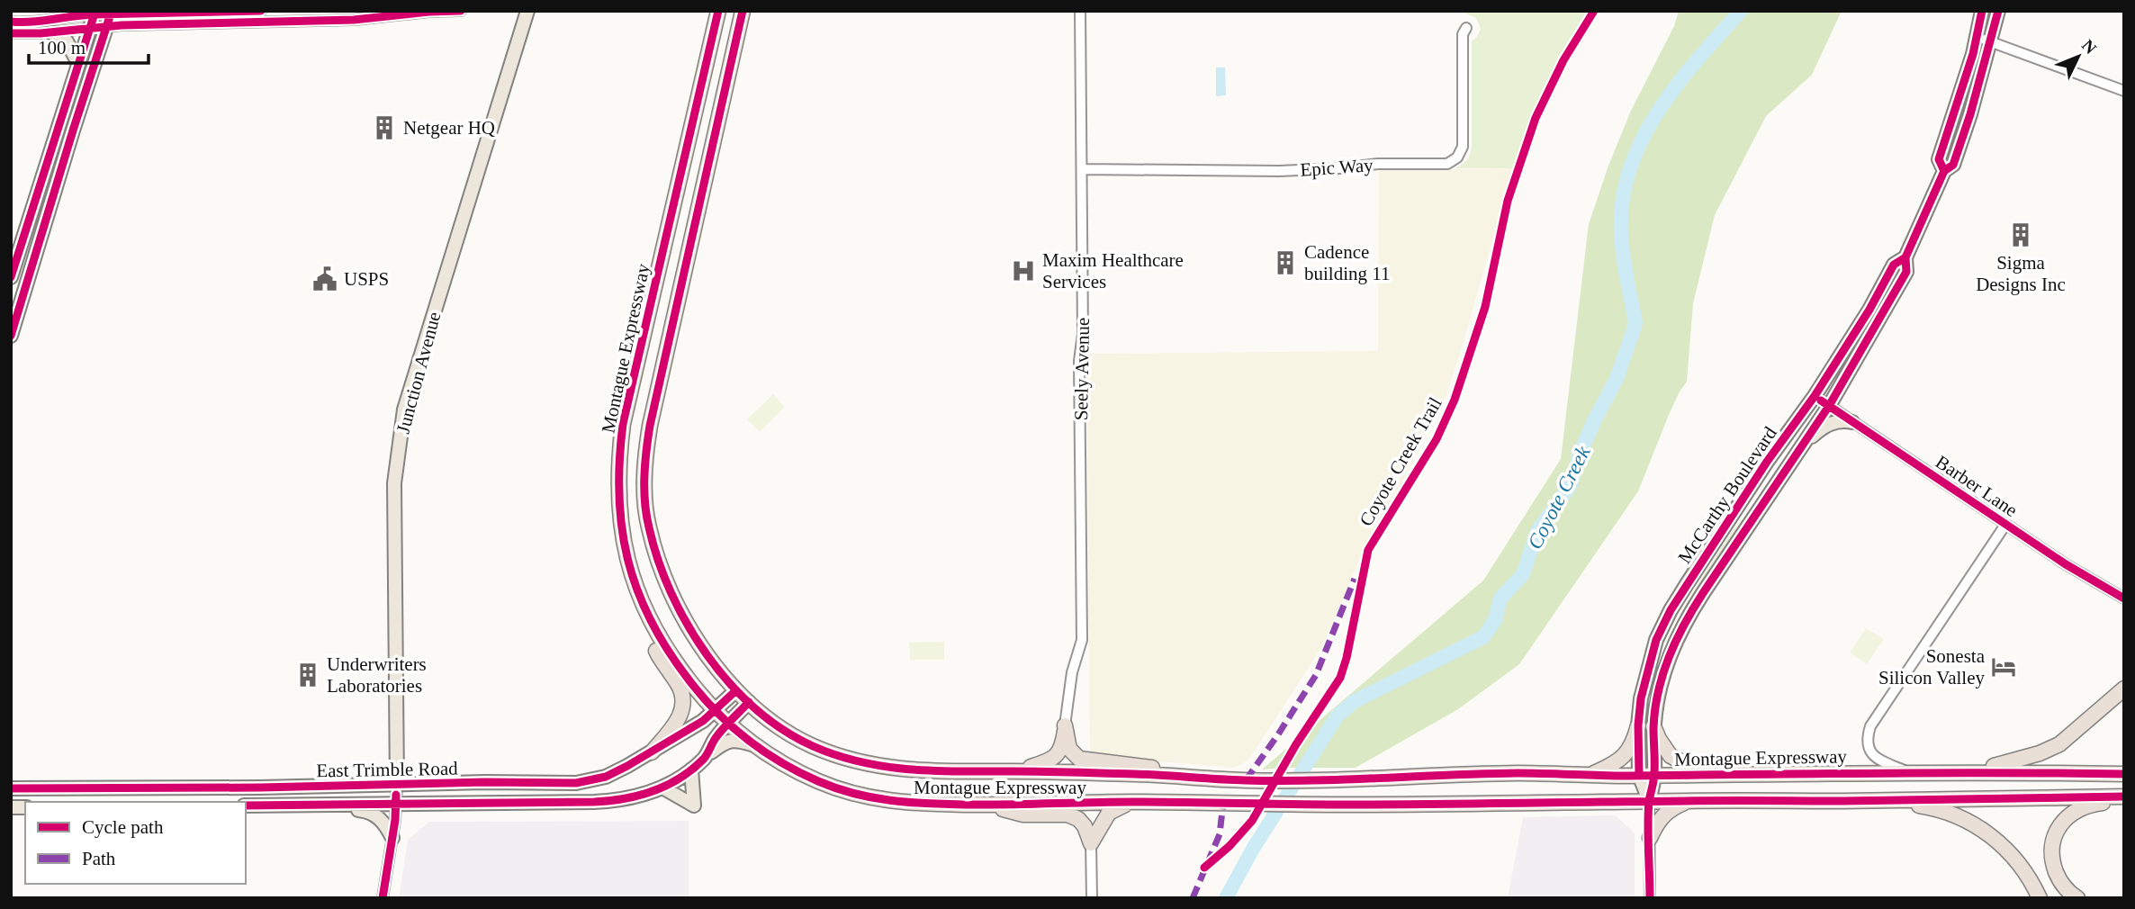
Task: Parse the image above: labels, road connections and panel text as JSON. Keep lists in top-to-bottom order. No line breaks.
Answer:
{"streets":{"highway":["Montague Expressway"],"main road":["Junction Avenue","McCarthy Boulevard","East Trimble Road"],"street":["Epic Way","Seely Avenue","Barber Lane"],"cycle path":["Coyote Creek Trail"]},"crossings":[["Epic Way","Seely Avenue"],["Montague Expressway","McCarthy Boulevard"],["Montague Expressway","East Trimble Road"],["Junction Avenue","East Trimble Road"],["Barber Lane","McCarthy Boulevard"]],"water":["Coyote Creek"],"places":{"building":["Netgear HQ","Sigma Designs Inc","Cadence building 11","Underwriters Laboratories"],"hospital":["Maxim Healthcare Services"],"public building":["USPS"],"hotel":["Sonesta Silicon Valley"]},"legend":["Cycle path","Path"],"scale_bar":"100 m","north":"top right"}
